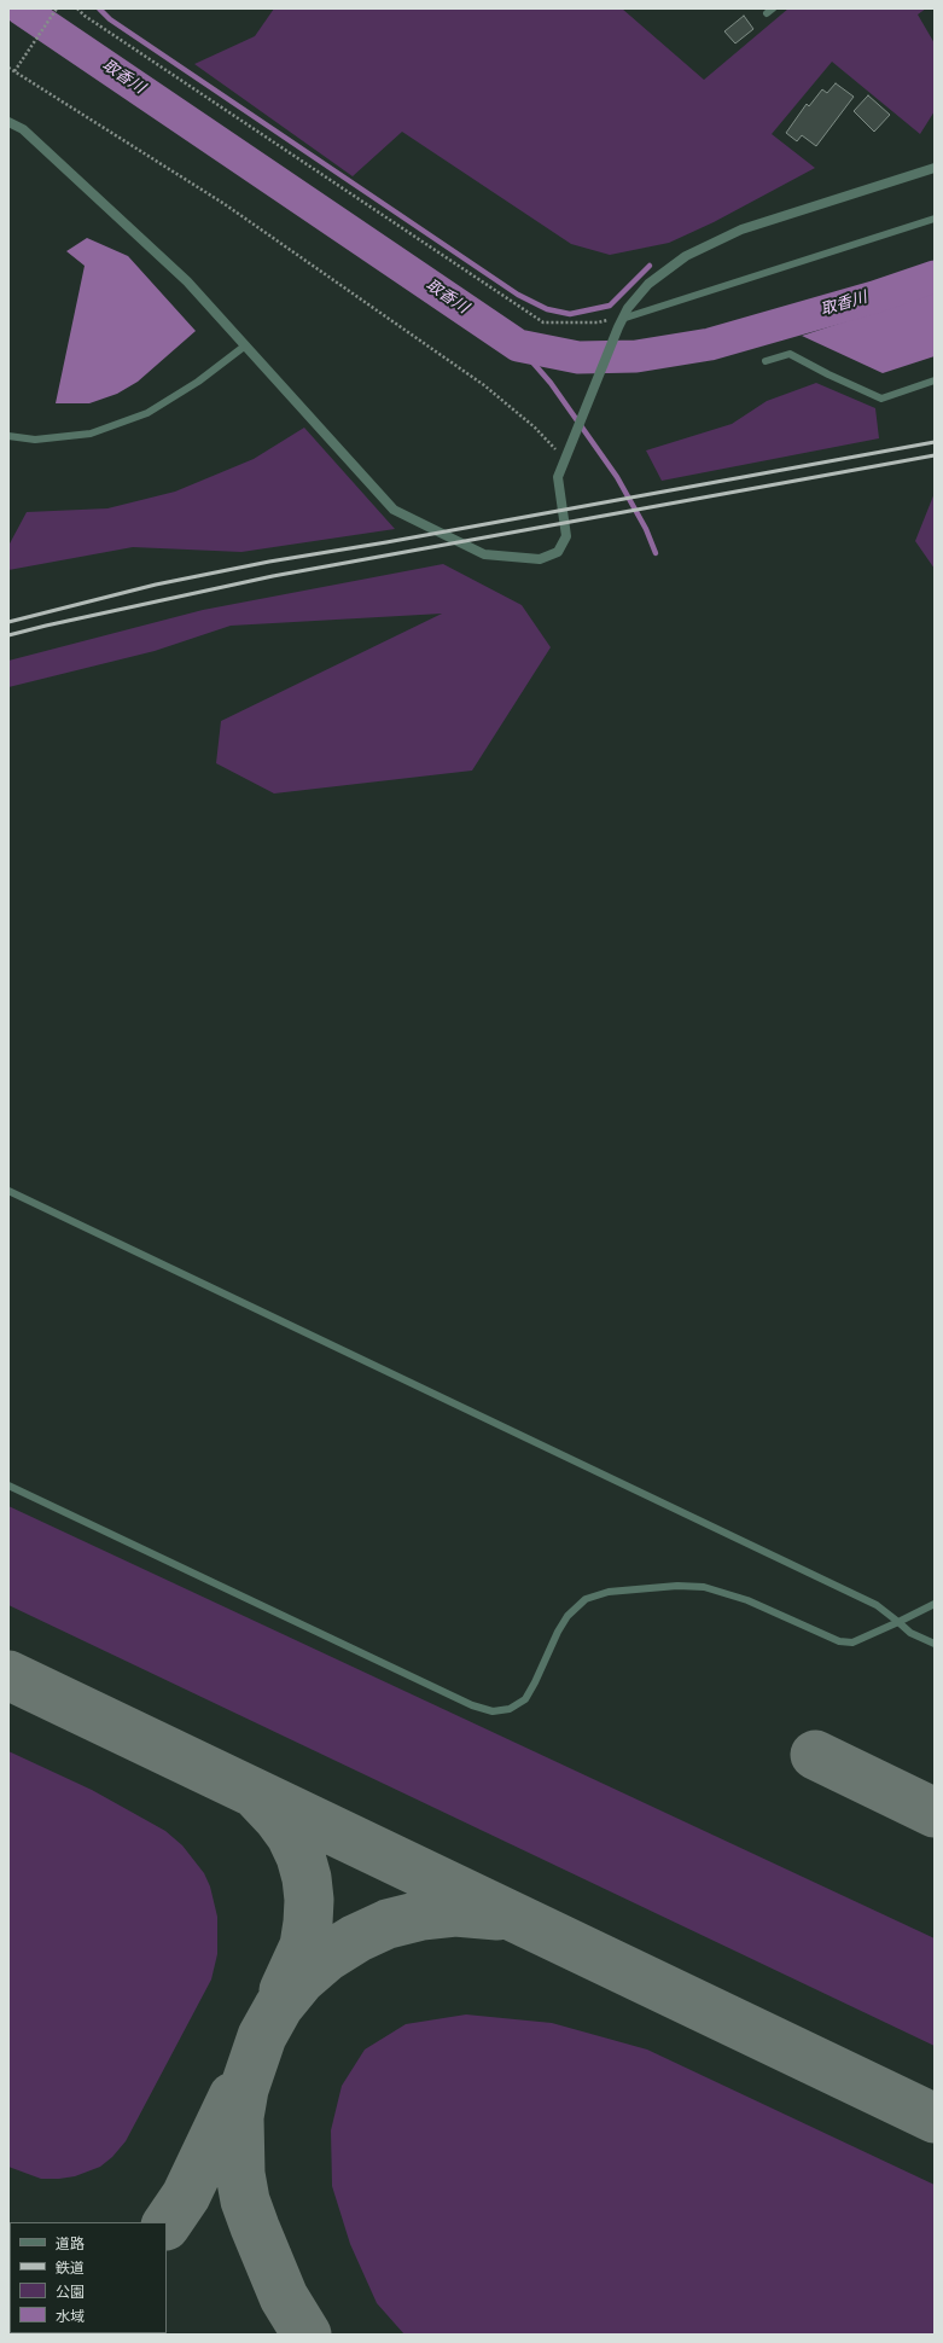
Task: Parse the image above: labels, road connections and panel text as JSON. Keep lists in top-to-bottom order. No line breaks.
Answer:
{"water":["取香川"],"legend":["道路","鉄道","公園","水域"]}
